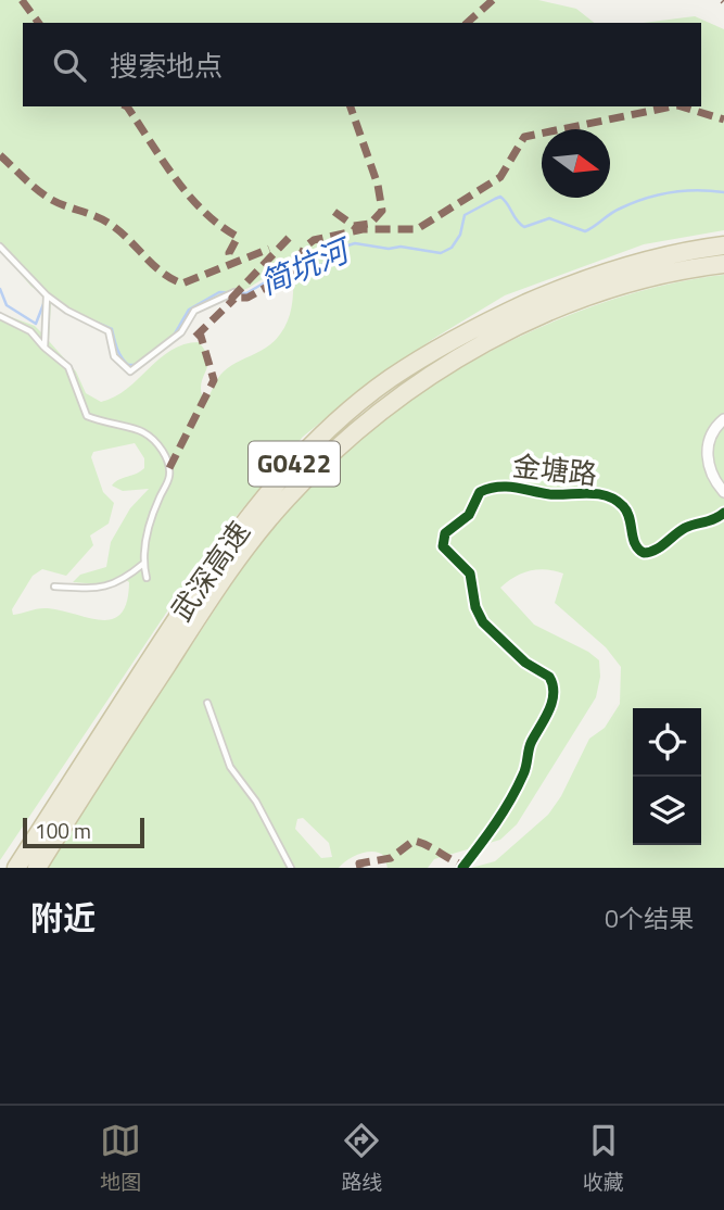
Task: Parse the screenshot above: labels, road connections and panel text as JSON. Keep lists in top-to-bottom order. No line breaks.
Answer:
{"streets":{"highway":["G0422","武深高速"],"street":["金塘路"]},"water":["简坑河"],"scale_bar":"100 m","north":"right","page":{"search":"搜索地点","scale":"100 m","heading":["附近","0个结果"],"nav":["地图","路线","收藏"]}}
